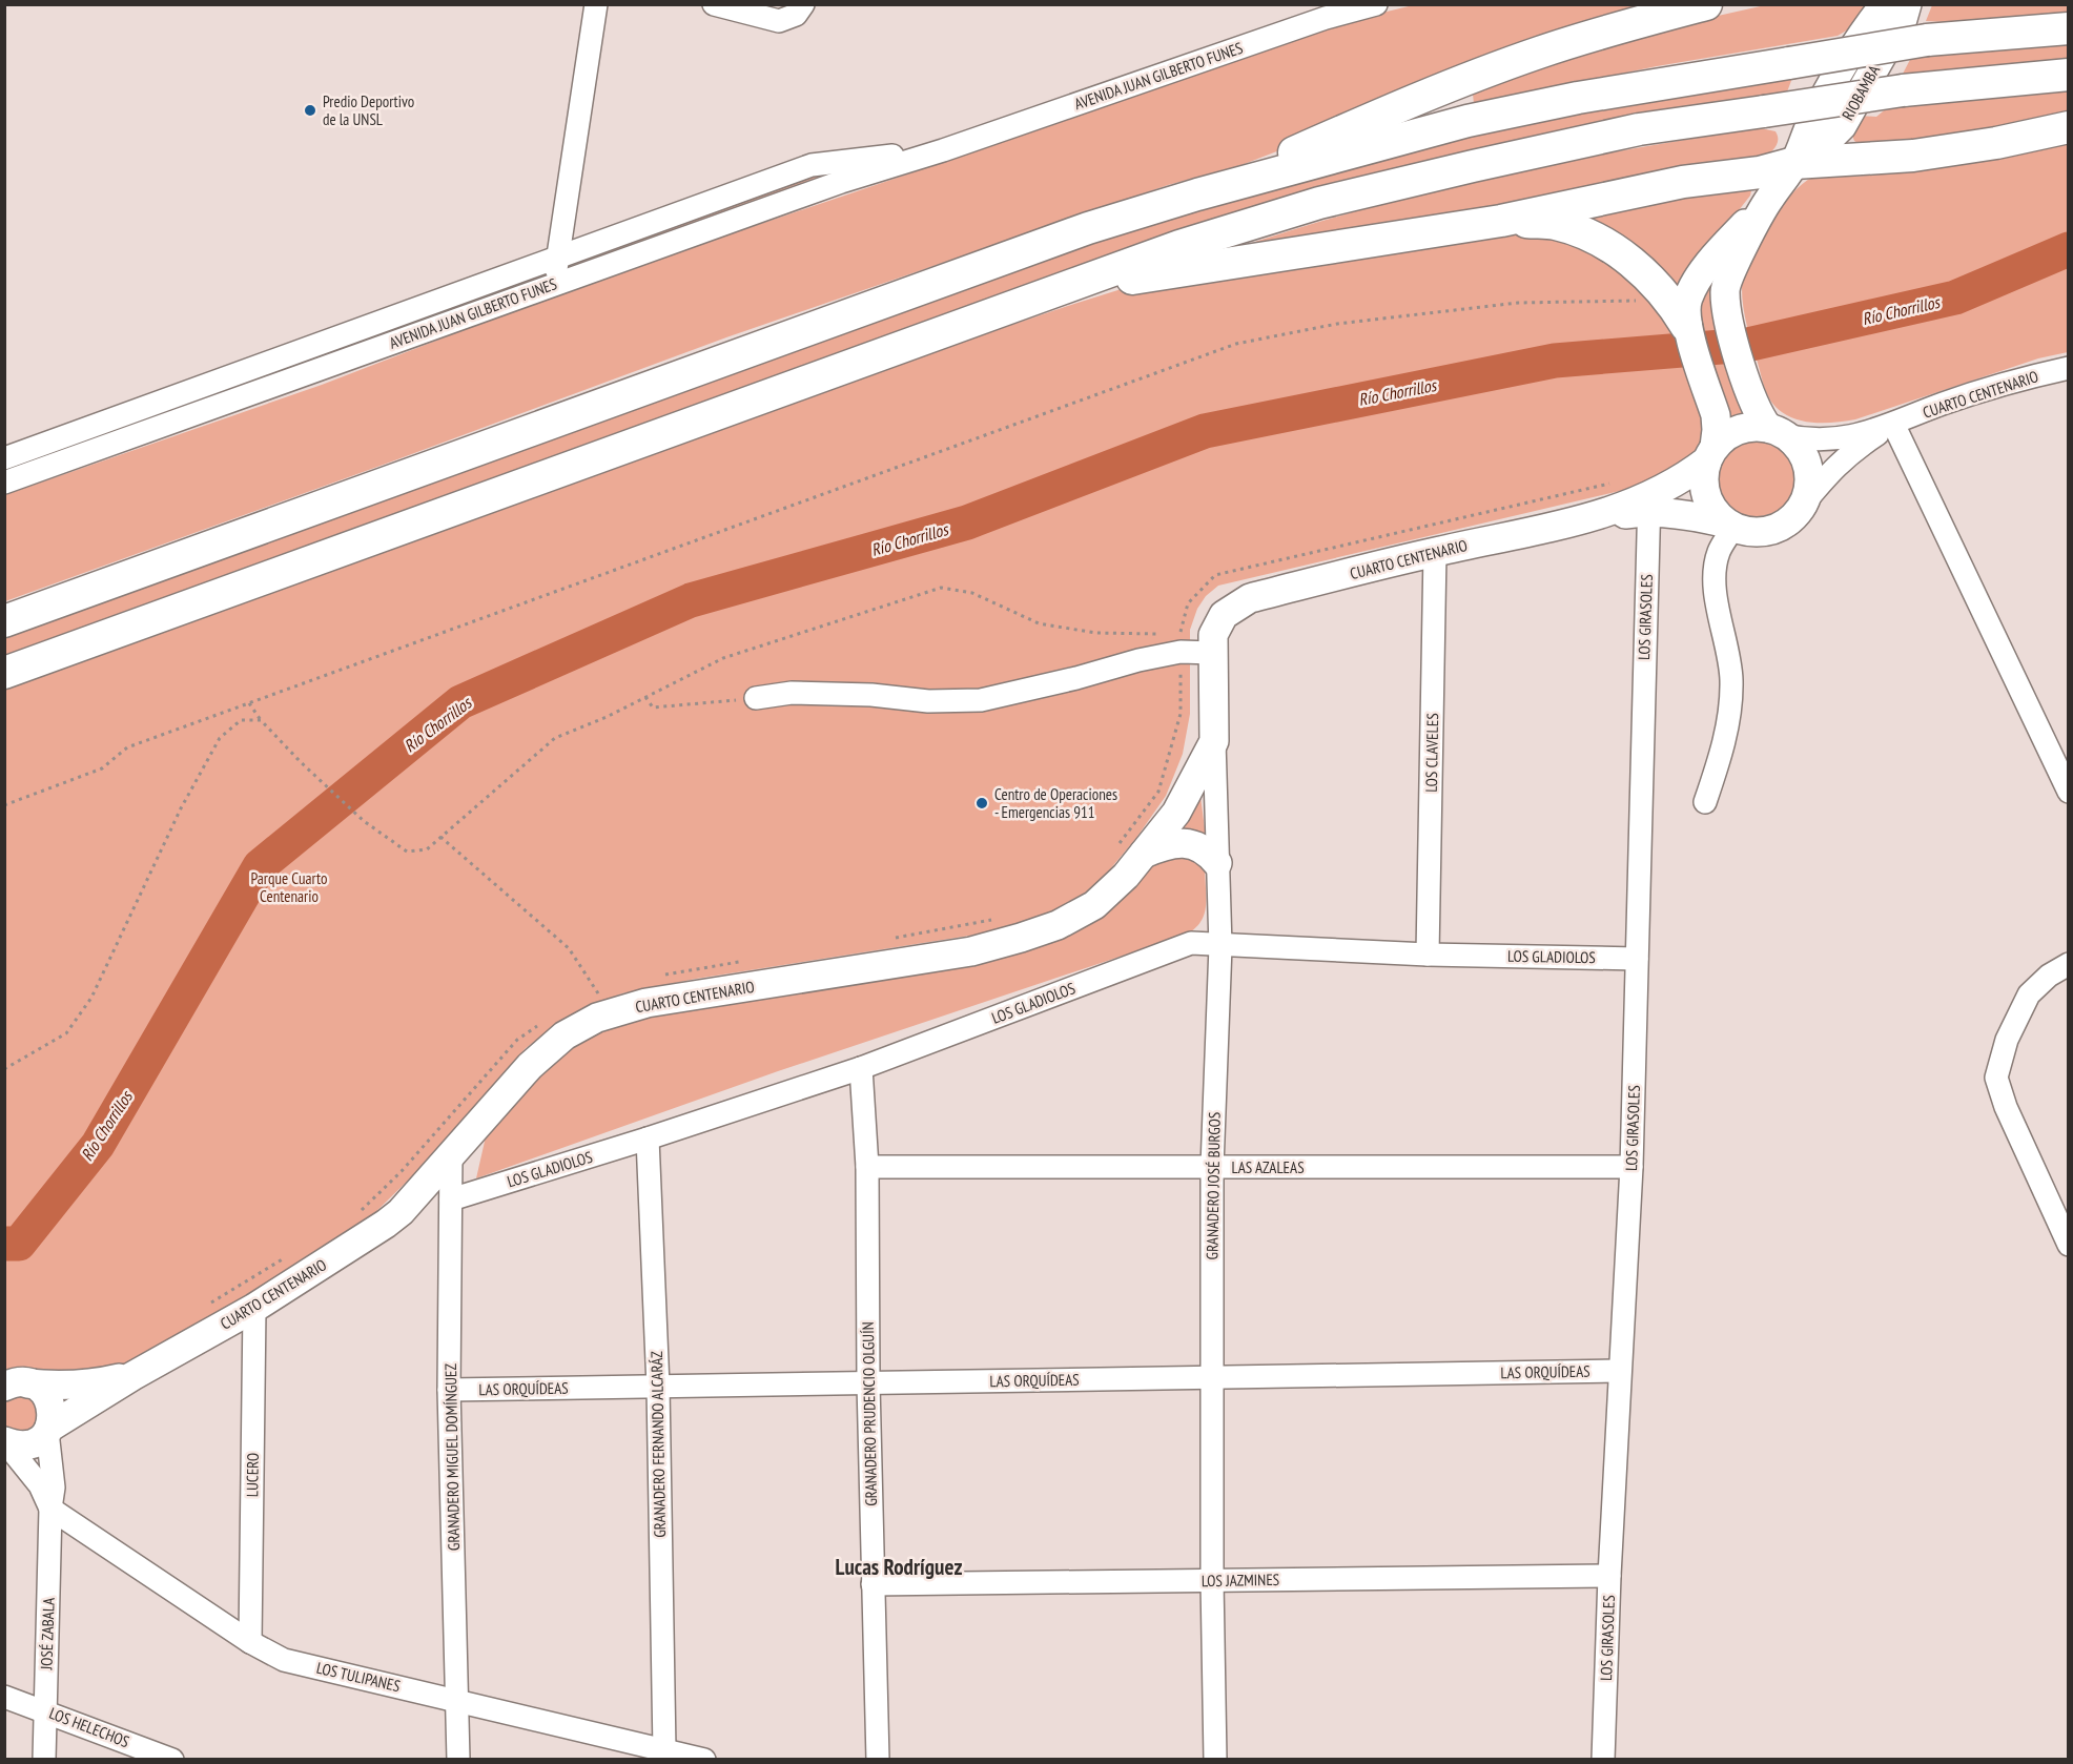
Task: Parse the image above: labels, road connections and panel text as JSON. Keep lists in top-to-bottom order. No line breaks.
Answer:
{"streets":{"main road":["RIOBAMBA","CUARTO CENTENARIO","GRANADERO JOSÉ BURGOS"],"street":["AVENIDA JUAN GILBERTO FUNES","LOS GIRASOLES","LOS CLAVELES","LOS GLADIOLOS","LAS AZALEAS","LAS ORQUÍDEAS","GRANADERO PRUDENCIO OLGUÍN","GRANADERO FERNANDO ALCARÁZ","GRANADERO MIGUEL DOMÍNGUEZ","LUCERO","LOS JAZMINES","JOSÉ ZABALA","LOS TULIPANES","LOS HELECHOS"]},"crossings":[["RIOBAMBA","CUARTO CENTENARIO"],["CUARTO CENTENARIO","LOS GIRASOLES"],["CUARTO CENTENARIO","LOS CLAVELES"],["CUARTO CENTENARIO","GRANADERO JOSÉ BURGOS"],["CUARTO CENTENARIO","GRANADERO MIGUEL DOMÍNGUEZ"],["CUARTO CENTENARIO","LUCERO"],["CUARTO CENTENARIO","JOSÉ ZABALA"],["LOS GIRASOLES","LOS GLADIOLOS"],["LOS GIRASOLES","LAS AZALEAS"],["LOS GIRASOLES","LAS ORQUÍDEAS"],["LOS GIRASOLES","LOS JAZMINES"],["LOS CLAVELES","LOS GLADIOLOS"],["LOS GLADIOLOS","GRANADERO JOSÉ BURGOS"],["LOS GLADIOLOS","GRANADERO PRUDENCIO OLGUÍN"],["LOS GLADIOLOS","GRANADERO FERNANDO ALCARÁZ"],["LOS GLADIOLOS","GRANADERO MIGUEL DOMÍNGUEZ"],["LAS AZALEAS","GRANADERO JOSÉ BURGOS"],["LAS AZALEAS","GRANADERO PRUDENCIO OLGUÍN"],["GRANADERO JOSÉ BURGOS","LAS ORQUÍDEAS"],["GRANADERO JOSÉ BURGOS","LOS JAZMINES"],["LAS ORQUÍDEAS","GRANADERO PRUDENCIO OLGUÍN"],["LAS ORQUÍDEAS","GRANADERO FERNANDO ALCARÁZ"],["LAS ORQUÍDEAS","GRANADERO MIGUEL DOMÍNGUEZ"],["GRANADERO PRUDENCIO OLGUÍN","LOS JAZMINES"],["GRANADERO FERNANDO ALCARÁZ","LOS TULIPANES"],["GRANADERO MIGUEL DOMÍNGUEZ","LOS TULIPANES"],["LUCERO","LOS TULIPANES"],["JOSÉ ZABALA","LOS TULIPANES"],["JOSÉ ZABALA","LOS HELECHOS"]],"districts":["Lucas Rodríguez"],"water":["Río Chorrillos"],"parks":["Parque Cuarto Centenario"],"places":["Predio Deportivo de la UNSL","Centro de Operaciones - Emergencias 911"]}
